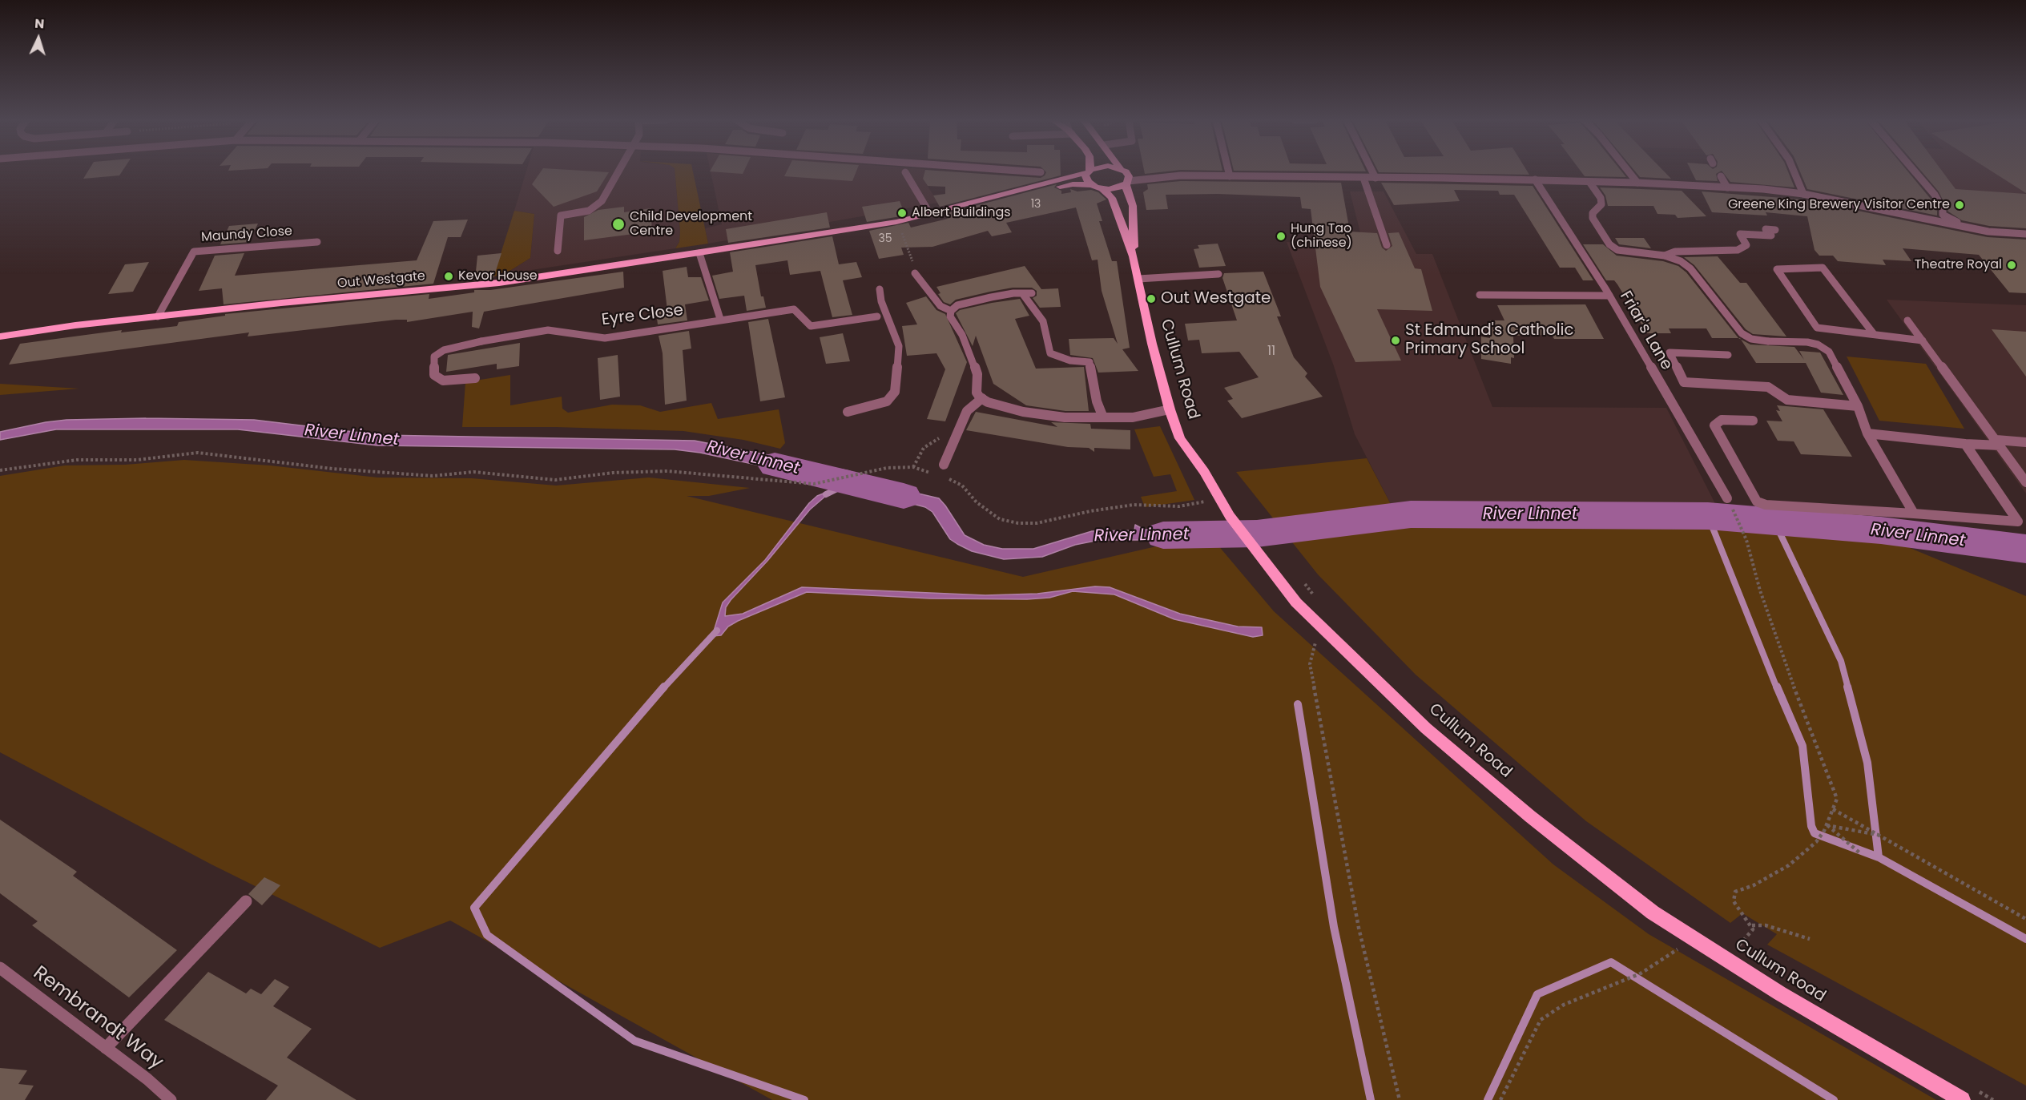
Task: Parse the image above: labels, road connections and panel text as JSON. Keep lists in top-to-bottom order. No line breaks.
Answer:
{"streets":{"main road":["Out Westgate","Cullum Road"],"street":["Maundy Close","Eyre Close","Friar's Lane","Rembrandt Way"]},"crossings":[["Maundy Close","Out Westgate"]],"water":["River Linnet"],"places":["Greene King Brewery Visitor Centre","Albert Buildings","Child Development Centre","Hung Tao (chinese)","Theatre Royal","Kevor House","Out Westgate","St Edmund's Catholic Primary School"],"house_numbers":["13","35","11"],"north":"top"}
